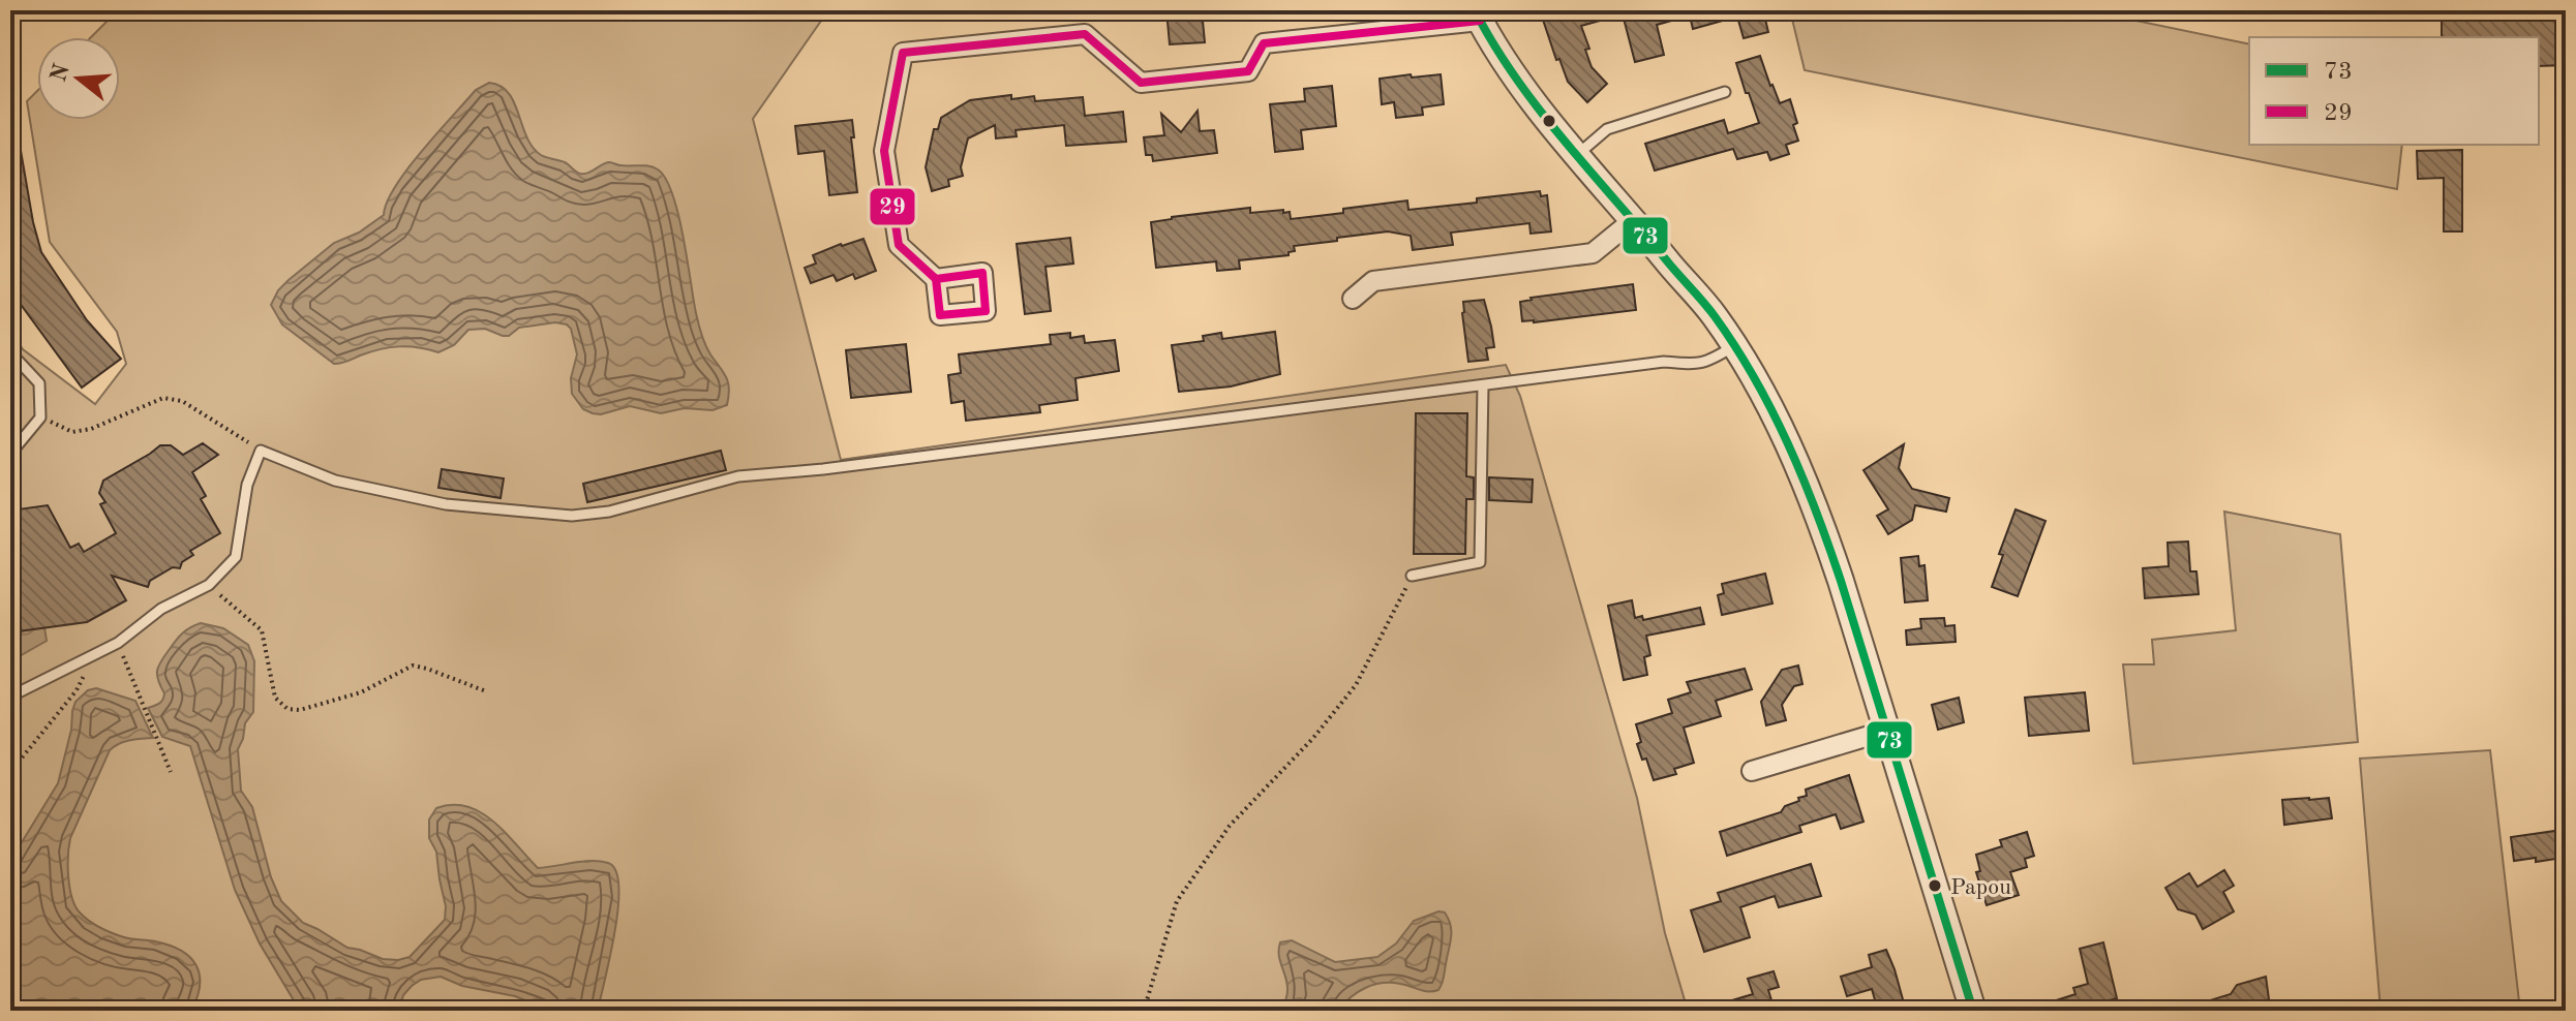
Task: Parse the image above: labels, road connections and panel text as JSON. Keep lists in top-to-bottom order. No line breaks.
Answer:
{"places":["Papou"],"lines":["transit line 73","transit line 29"],"legend":["73","29"],"north":"left"}
